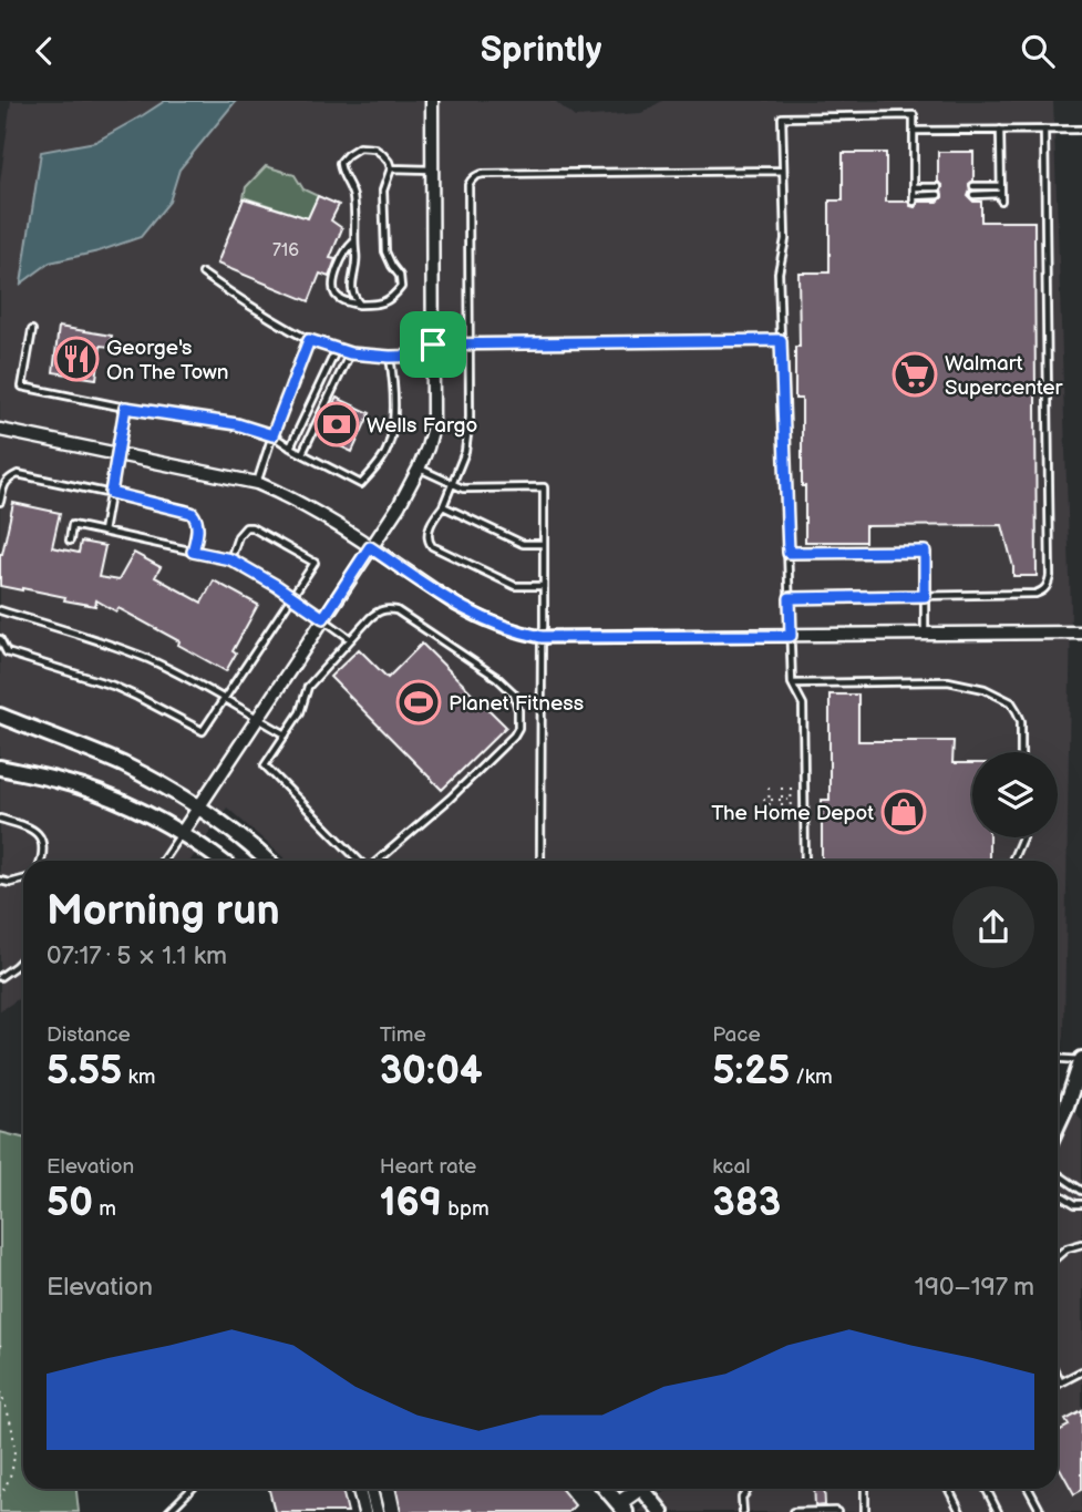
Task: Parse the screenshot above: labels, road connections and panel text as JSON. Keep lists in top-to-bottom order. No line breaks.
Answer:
{"places":{"restaurant":["George's On The Town"],"supermarket":["Walmart Supercenter"],"bank":["Wells Fargo"],"sports":["Planet Fitness"],"shop":["The Home Depot"]},"house_numbers":["716"],"page":{"header":"Sprintly","heading":["Morning run","07:17 · 5 × 1.1 km"],"stats":[["Distance","5.55 km"],["Time","30:04"],["Pace","5:25 /km"],["Elevation","50 m"],["Heart rate","169 bpm"],["kcal","383"]],"chart":["Elevation","190–197 m"]}}
